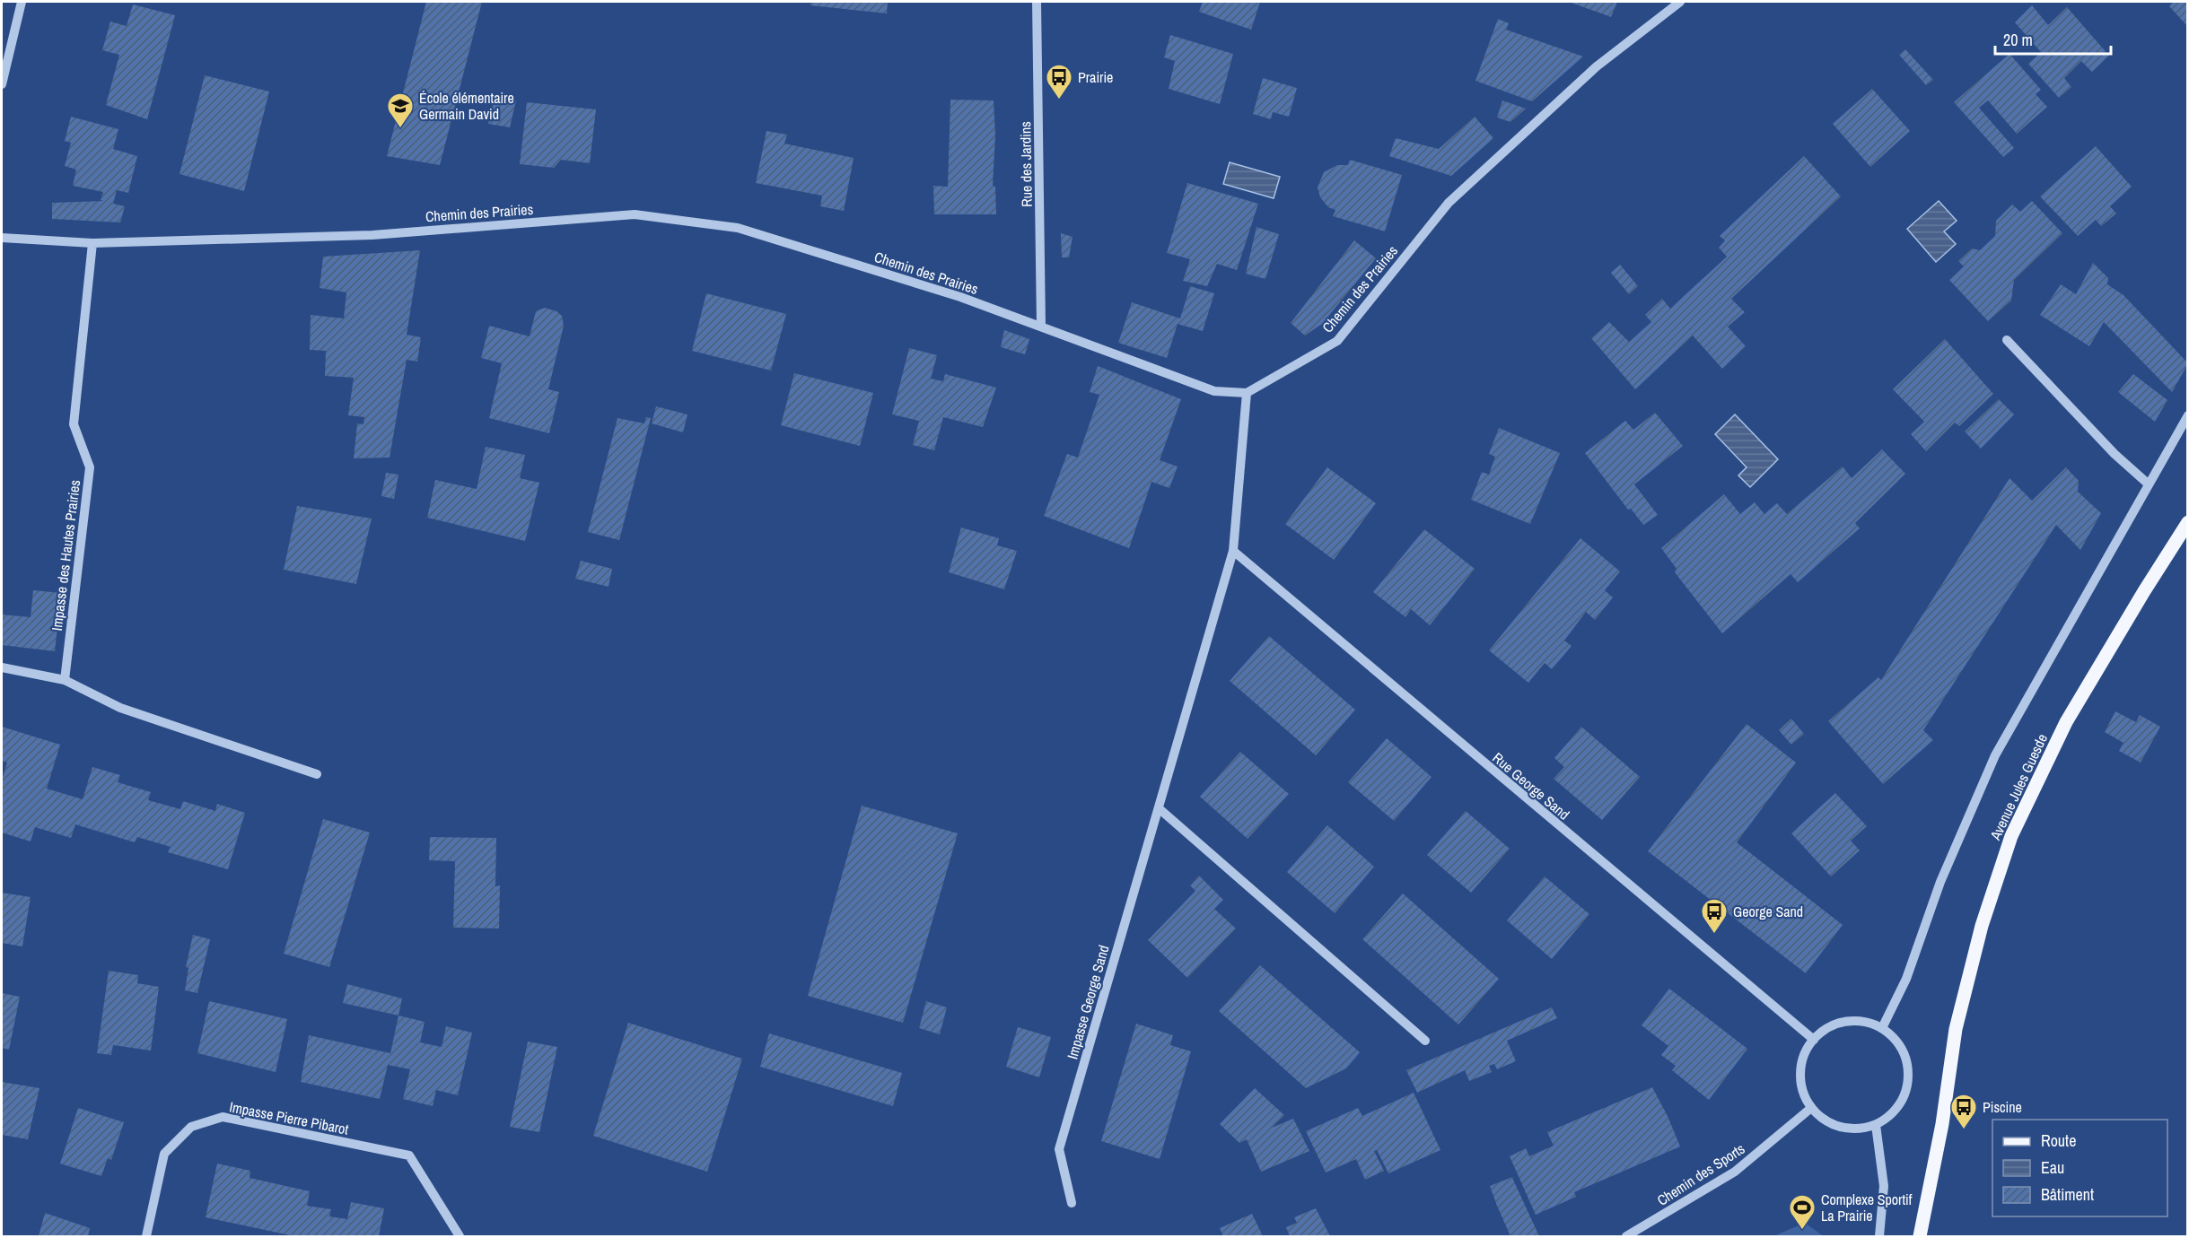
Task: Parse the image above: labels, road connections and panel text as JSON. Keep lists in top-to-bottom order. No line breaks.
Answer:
{"streets":{"main road":["Avenue Jules Guesde"],"street":["Rue des Jardins","Chemin des Prairies","Impasse des Hautes Prairies","Rue George Sand","Impasse George Sand","Impasse Pierre Pibarot","Chemin des Sports"]},"crossings":[["Rue des Jardins","Chemin des Prairies"],["Chemin des Prairies","Impasse des Hautes Prairies"],["Chemin des Prairies","Impasse George Sand"],["Rue George Sand","Impasse George Sand"],["Rue George Sand","Chemin des Sports"]],"places":{"bus stop":["Prairie","George Sand","Piscine"],"school or university":["École élémentaire Germain David"],"sports":["Complexe Sportif La Prairie"]},"legend":["Route","Eau","Bâtiment"],"scale_bar":"20 m"}
